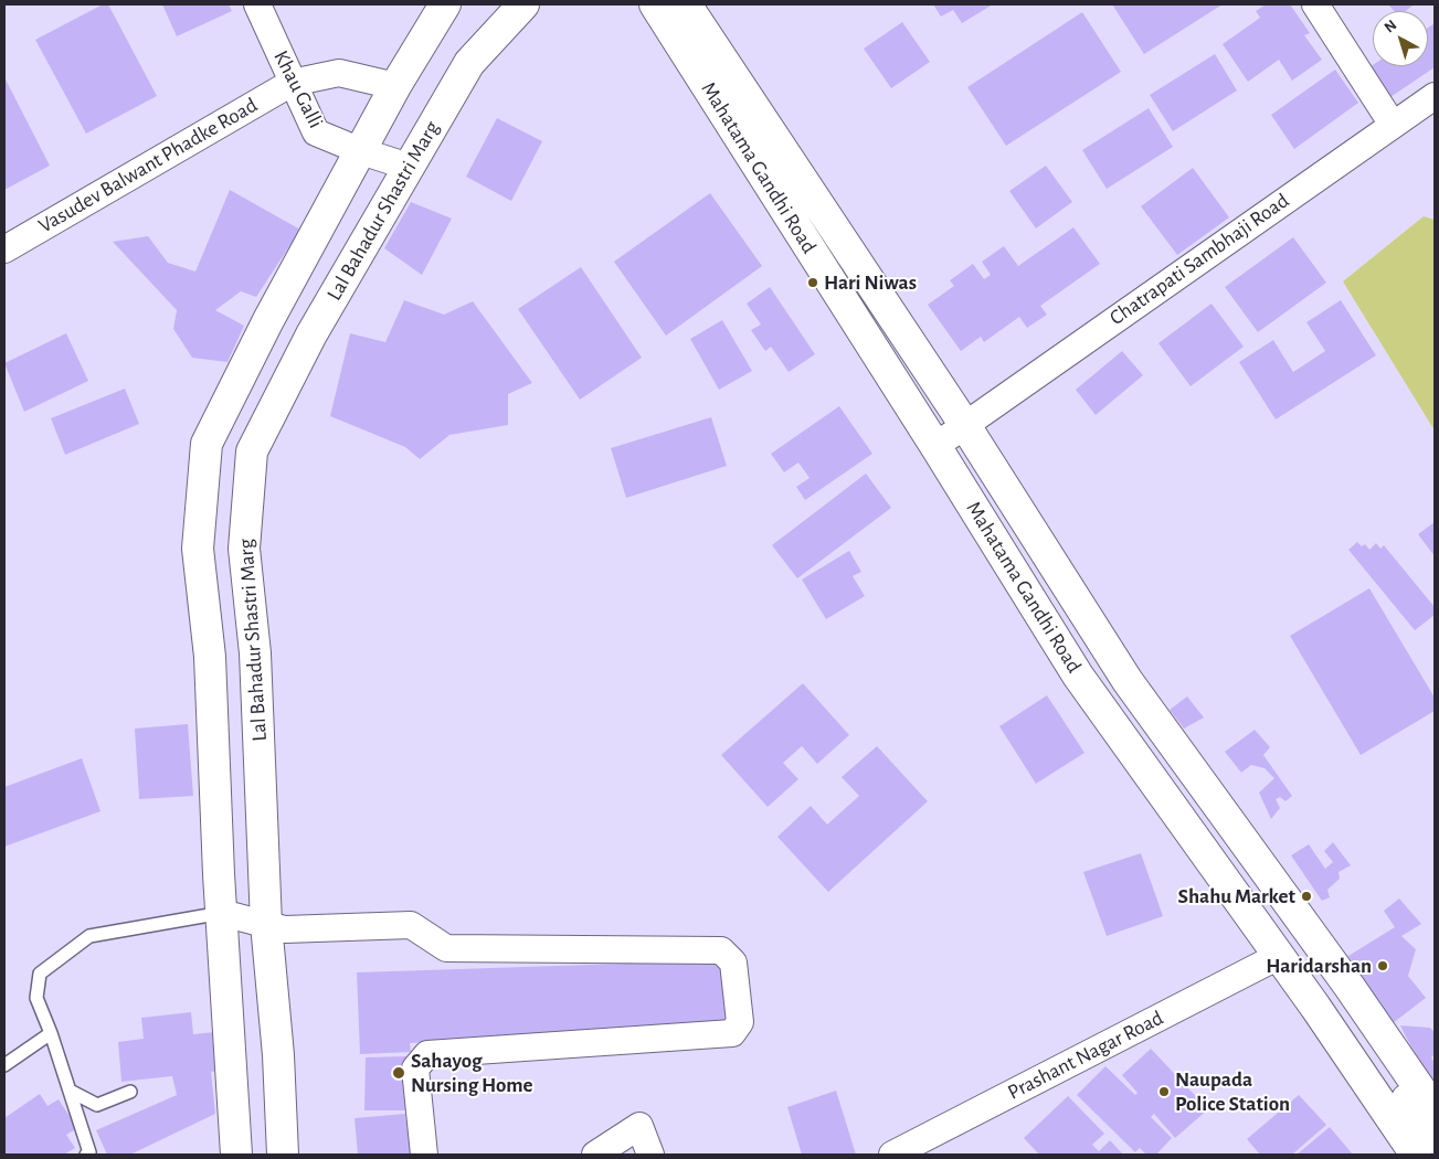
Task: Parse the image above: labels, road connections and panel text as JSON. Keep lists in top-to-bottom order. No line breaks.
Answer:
{"streets":{"main road":["Mahatama Gandhi Road","Lal Bahadur Shastri Marg"],"street":["Khau Galli","Vasudev Balwant Phadke Road","Chatrapati Sambhaji Road","Prashant Nagar Road"]},"crossings":[["Khau Galli","Vasudev Balwant Phadke Road"],["Khau Galli","Lal Bahadur Shastri Marg"],["Mahatama Gandhi Road","Chatrapati Sambhaji Road"],["Mahatama Gandhi Road","Prashant Nagar Road"]],"places":["Hari Niwas","Shahu Market","Haridarshan","Sahayog Nursing Home","Naupada Police Station"],"north":"top left"}
